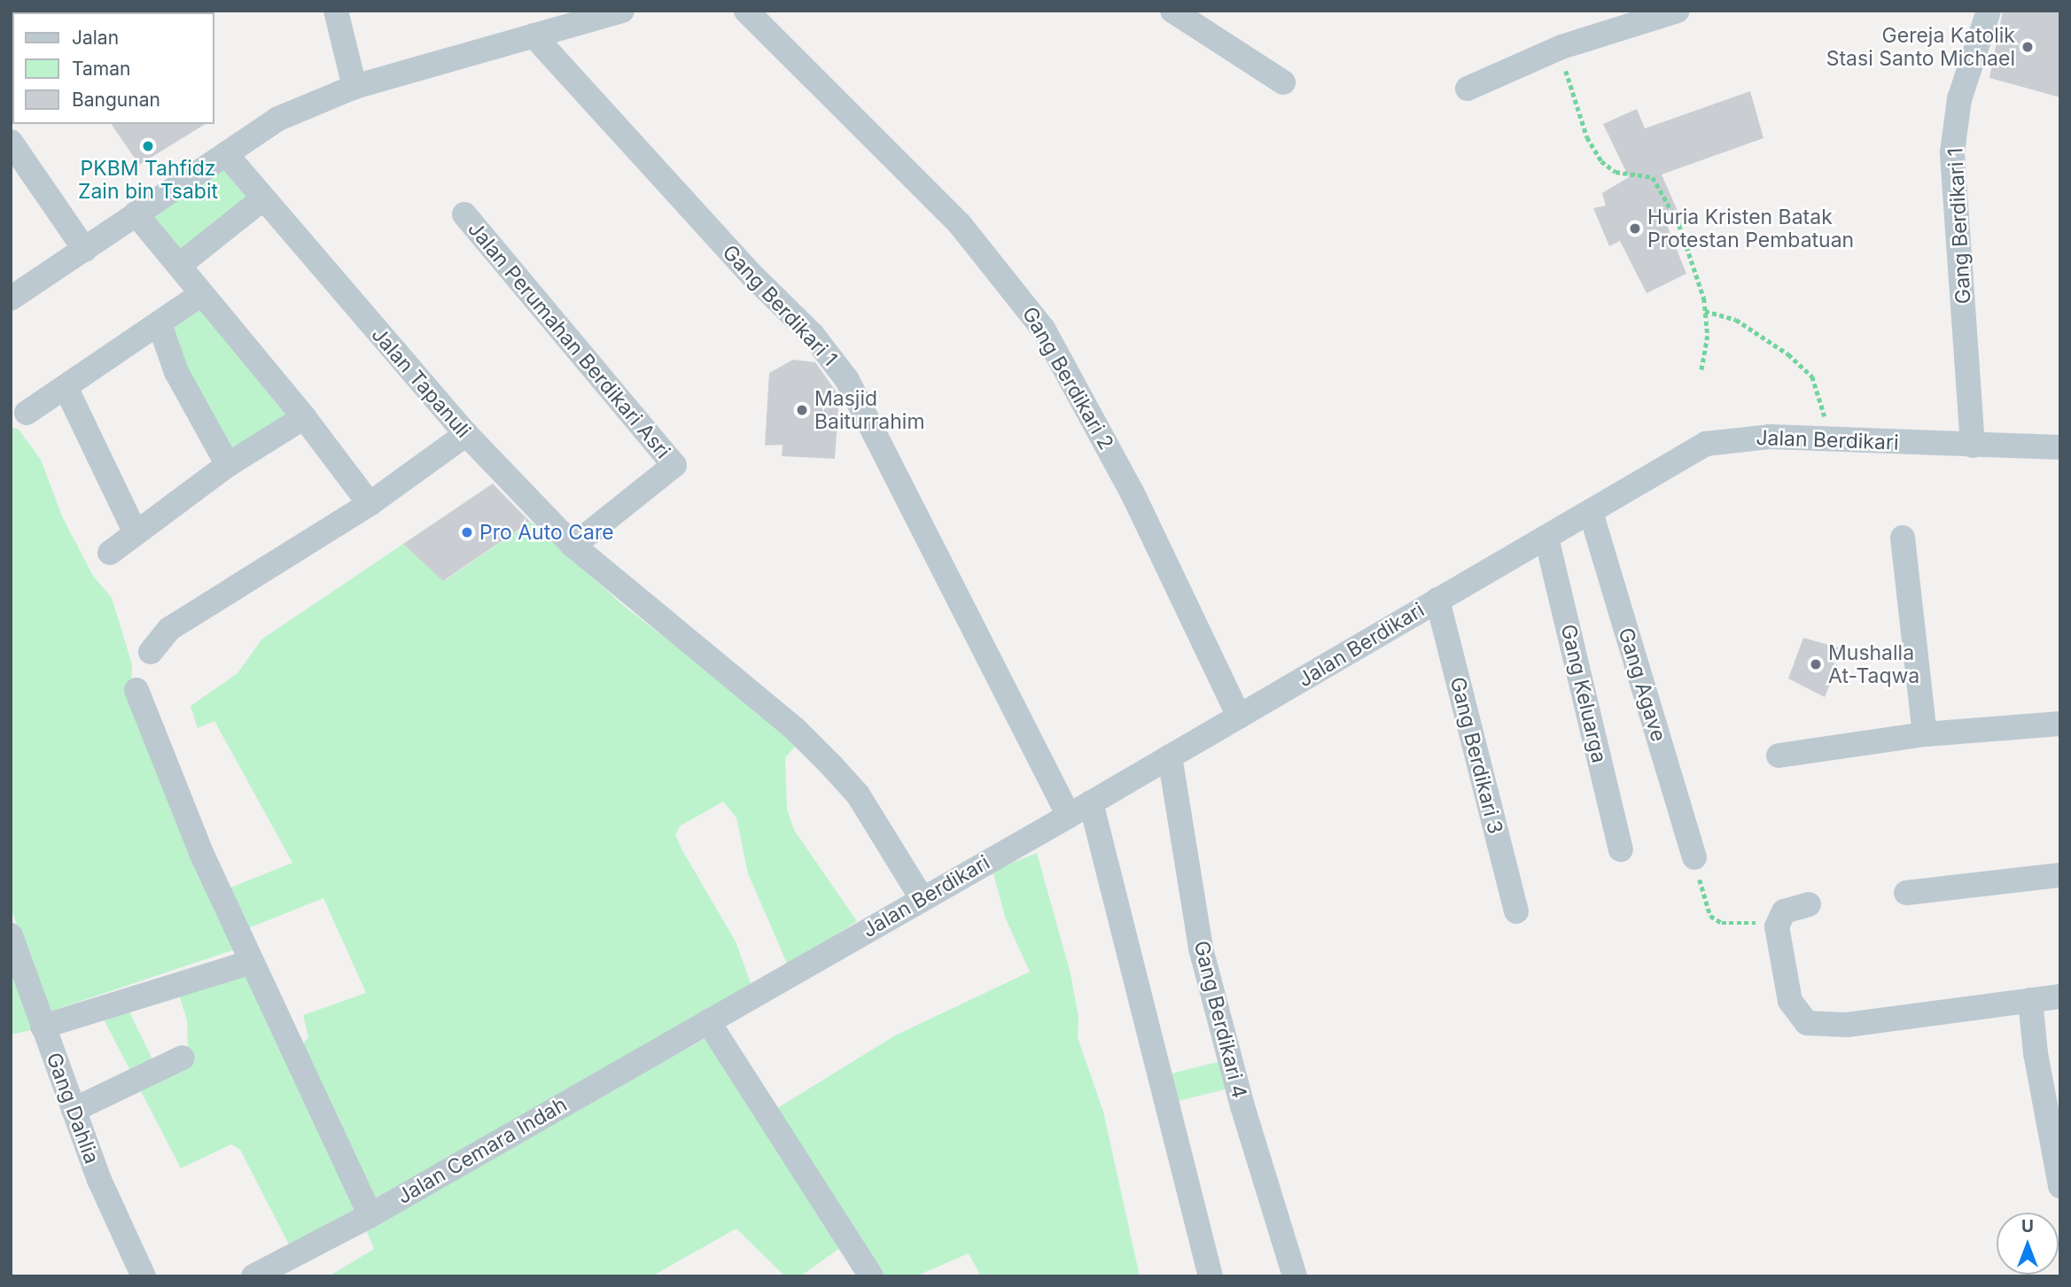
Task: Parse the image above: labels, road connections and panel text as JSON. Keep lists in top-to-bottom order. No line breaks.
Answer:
{"streets":{"street":["Gang Berdikari 1","Jalan Perumahan Berdikari Asri","Gang Berdikari 2","Jalan Tapanuli","Jalan Berdikari","Gang Agave","Gang Keluarga","Gang Berdikari 3","Gang Berdikari 4","Gang Dahlia","Jalan Cemara Indah"]},"crossings":[["Gang Berdikari 1","Jalan Berdikari"],["Jalan Perumahan Berdikari Asri","Jalan Tapanuli"],["Gang Berdikari 2","Jalan Berdikari"],["Jalan Tapanuli","Jalan Berdikari"],["Jalan Berdikari","Gang Agave"],["Jalan Berdikari","Gang Keluarga"],["Jalan Berdikari","Gang Berdikari 3"],["Jalan Berdikari","Gang Berdikari 4"],["Jalan Berdikari","Jalan Cemara Indah"]],"places":["Gereja Katolik Stasi Santo Michael","PKBM Tahfidz Zain bin Tsabit","Huria Kristen Batak Protestan Pembatuan","Masjid Baiturrahim","Pro Auto Care","Mushalla At-Taqwa"],"legend":["Jalan","Taman","Bangunan"],"north":"top"}
